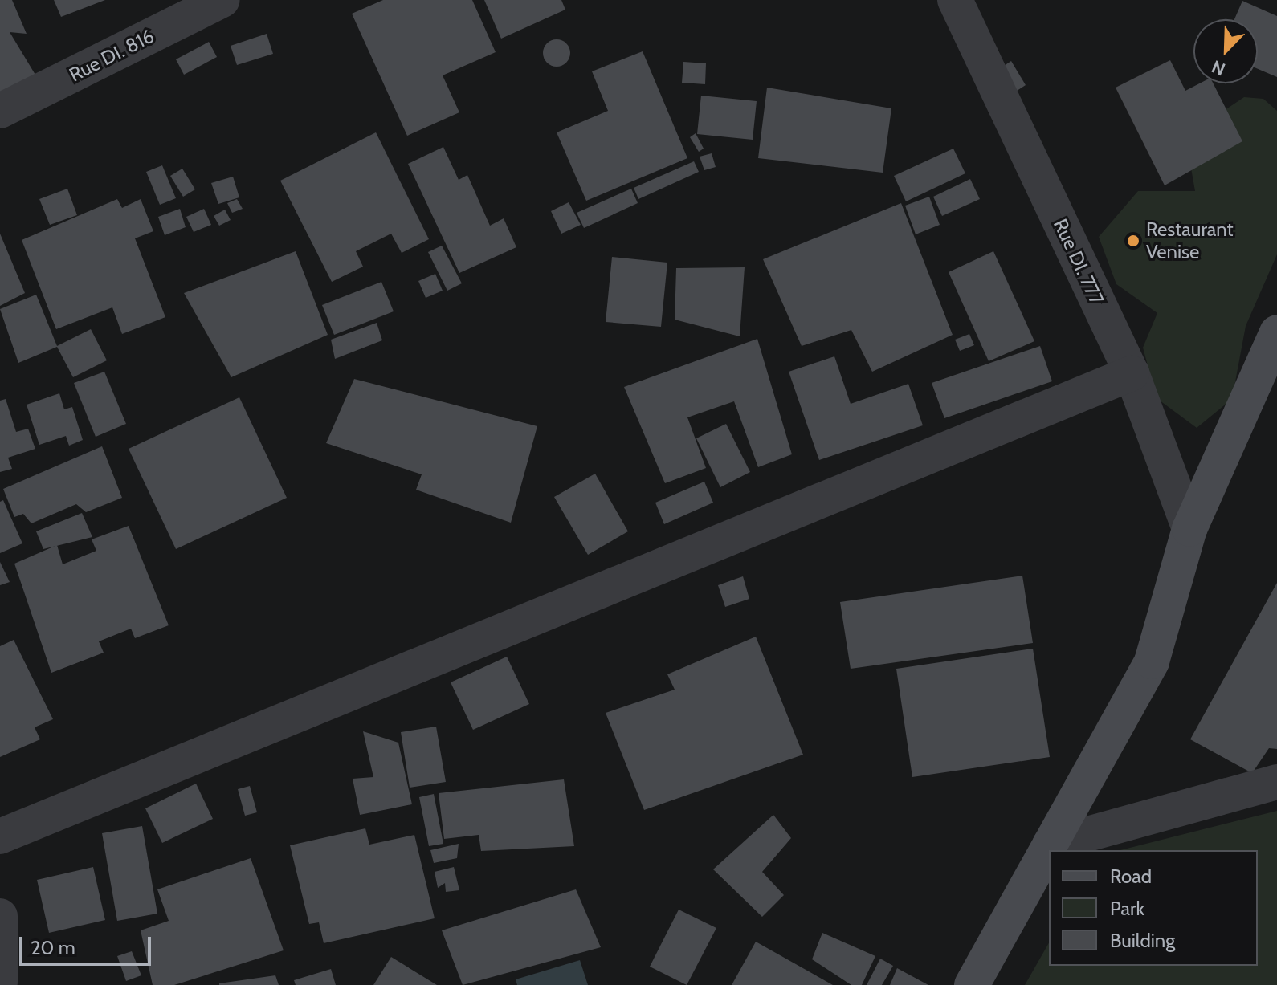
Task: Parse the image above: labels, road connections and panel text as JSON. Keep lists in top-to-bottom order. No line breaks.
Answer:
{"streets":{"street":["Rue DI. 816","Rue DI. 777"]},"places":["Restaurant Venise"],"legend":["Road","Park","Building"],"scale_bar":"20 m","north":"bottom left"}
